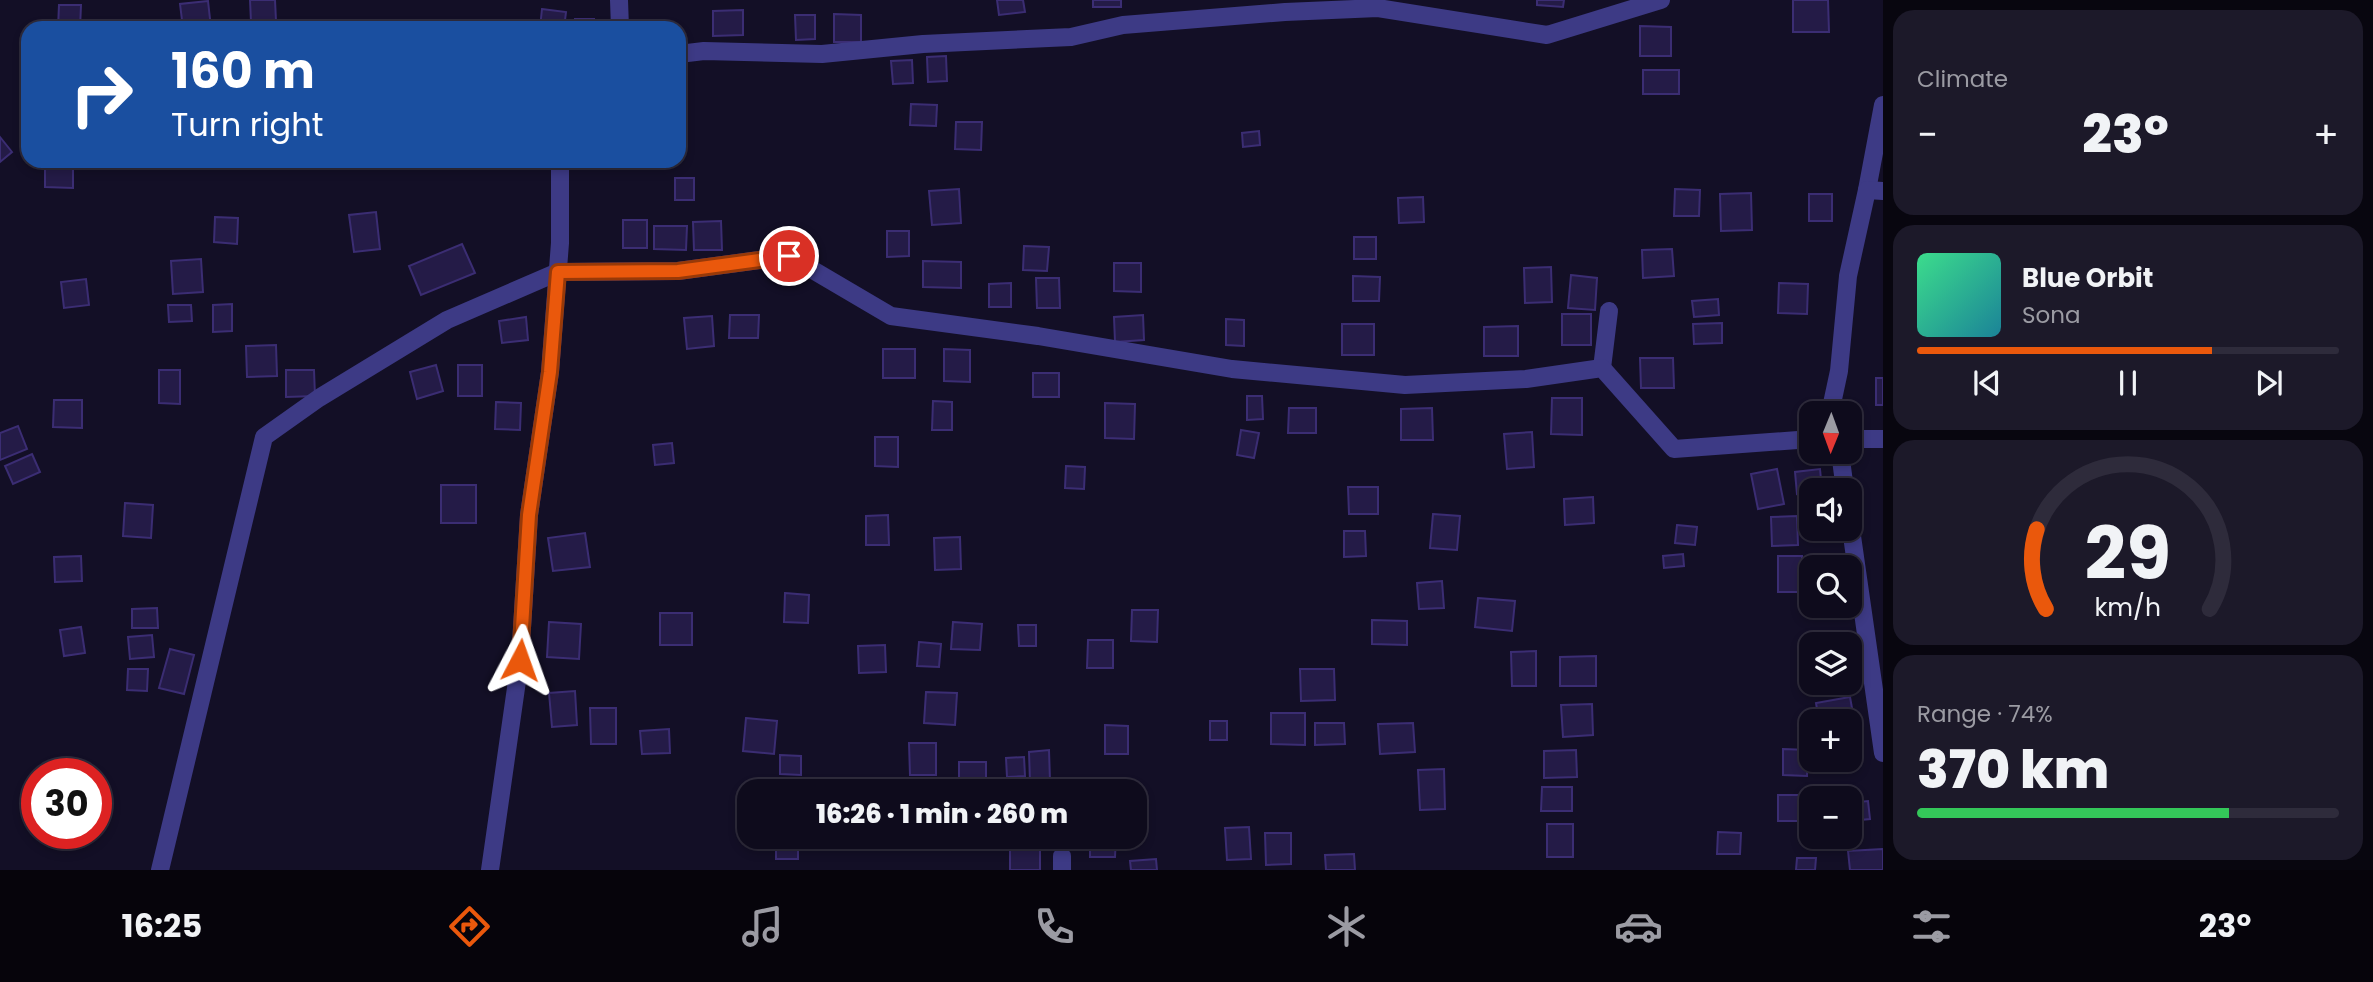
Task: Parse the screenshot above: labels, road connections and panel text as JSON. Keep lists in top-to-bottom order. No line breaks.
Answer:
{"north":"bottom","page":{"tile":["Climate",["Range · 74%","370 km"]],"turn":["160 m","Turn right"],"heat":["−","23°","+"],"song":["Blue Orbit","Sona"],"map_buttons":["+","−"],"limit":"30","trip":"16:26 · 1 min · 260 m","tabs":["16:25","23°"],"gauge":["29","km/h"]}}
